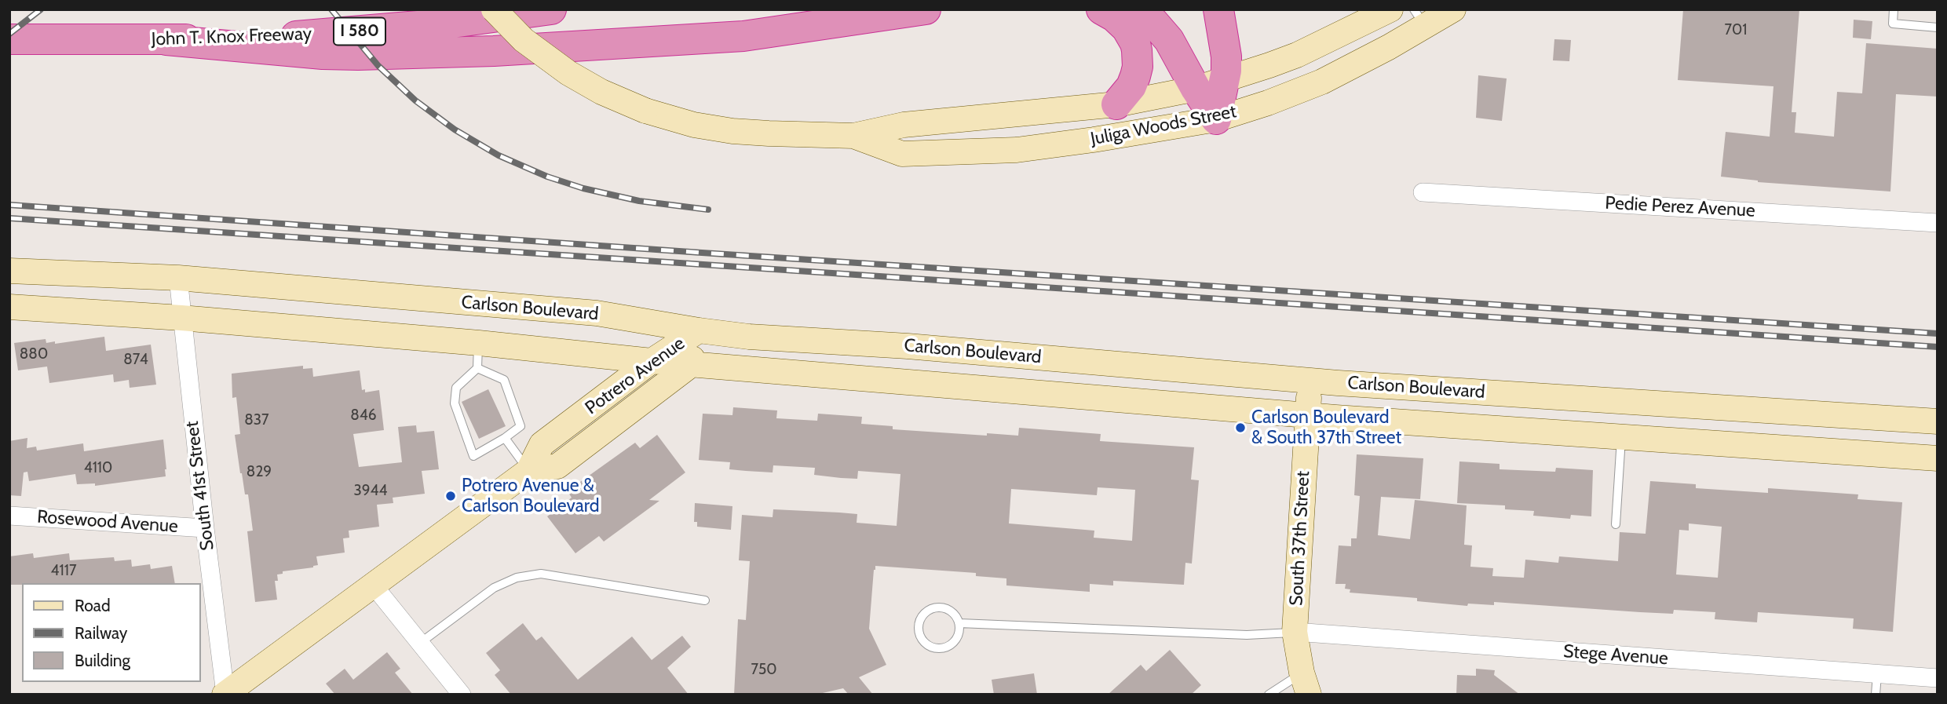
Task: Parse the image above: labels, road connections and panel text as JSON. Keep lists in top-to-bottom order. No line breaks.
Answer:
{"streets":{"highway":["I 580","John T. Knox Freeway"],"main road":["Juliga Woods Street","Carlson Boulevard","Potrero Avenue","South 37th Street"],"street":["Pedie Perez Avenue","South 41st Street","Rosewood Avenue","Stege Avenue"]},"crossings":[["Carlson Boulevard","Potrero Avenue"],["Carlson Boulevard","South 41st Street"],["Carlson Boulevard","South 37th Street"],["Potrero Avenue","South 41st Street"],["South 41st Street","Rosewood Avenue"],["South 37th Street","Stege Avenue"]],"places":["Carlson Boulevard & South 37th Street","Potrero Avenue & Carlson Boulevard"],"house_numbers":["701","880","874","846","837","4110","829","3944","4117","750"],"legend":["Road","Railway","Building"]}
